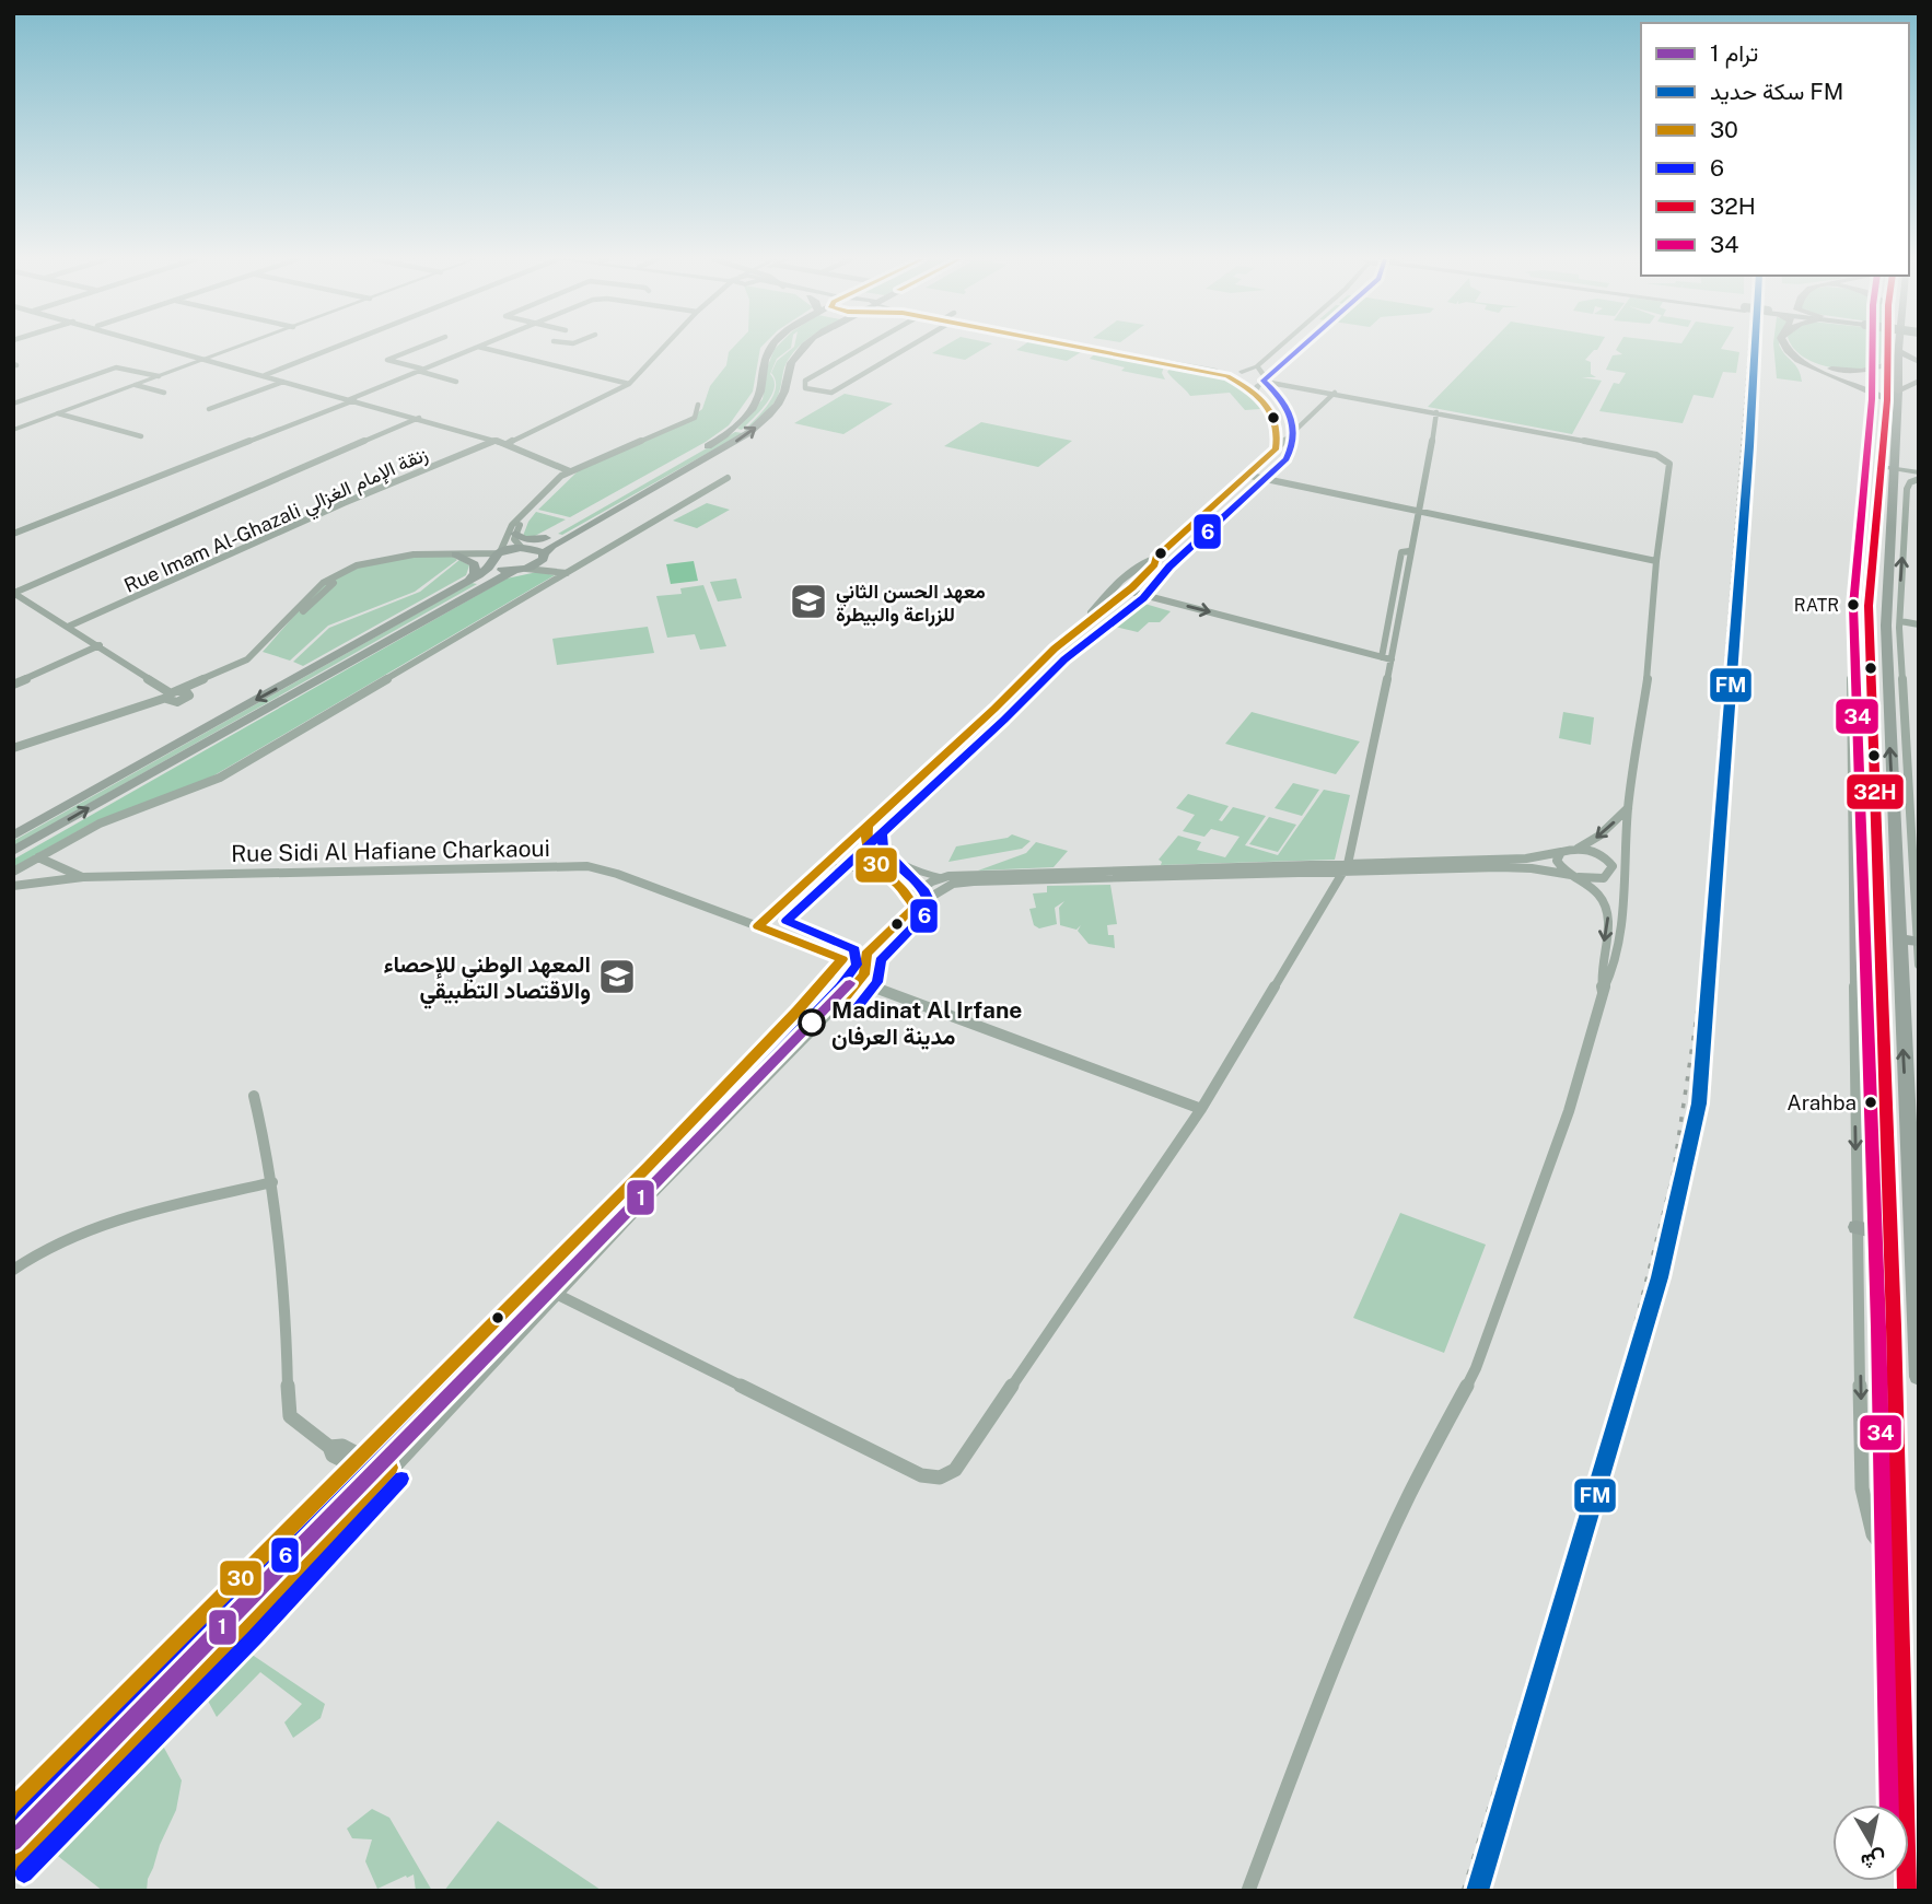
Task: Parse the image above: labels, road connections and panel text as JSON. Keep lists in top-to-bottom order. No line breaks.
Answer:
{"streets":{"street":["Rue Imam Al-Ghazali زنقة الإمام الغزالي","Rue Sidi Al Hafiane Charkaoui"]},"places":{"school or university":["معهد الحسن الثاني للزراعة والبيطرة","المعهد الوطني للإحصاء والاقتصاد التطبيقي"],"other":["RATR","Madinat Al Irfane مدينة العرفان","Arahba"]},"lines":["rail line FM","transit line 30","transit line 6","transit line 32H","transit line 34","tram line 1"],"legend":["ترام 1","سكة حديد FM","30","6","32H","34"],"north":"bottom"}
